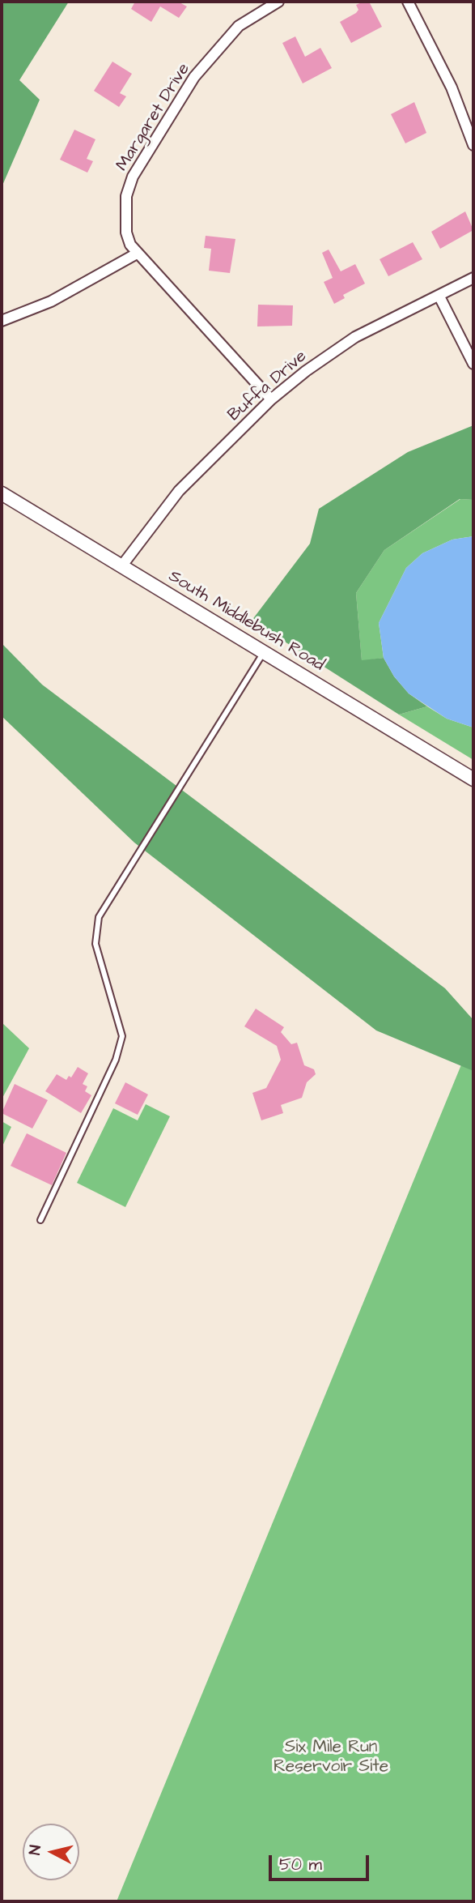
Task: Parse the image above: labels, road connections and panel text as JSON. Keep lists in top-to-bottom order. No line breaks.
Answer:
{"streets":{"street":["Margaret Drive","Buffa Drive","South Middlebush Road"]},"crossings":[["Margaret Drive","Buffa Drive"],["Buffa Drive","South Middlebush Road"]],"parks":["Six Mile Run Reservoir Site"],"scale_bar":"50 m","north":"left"}
